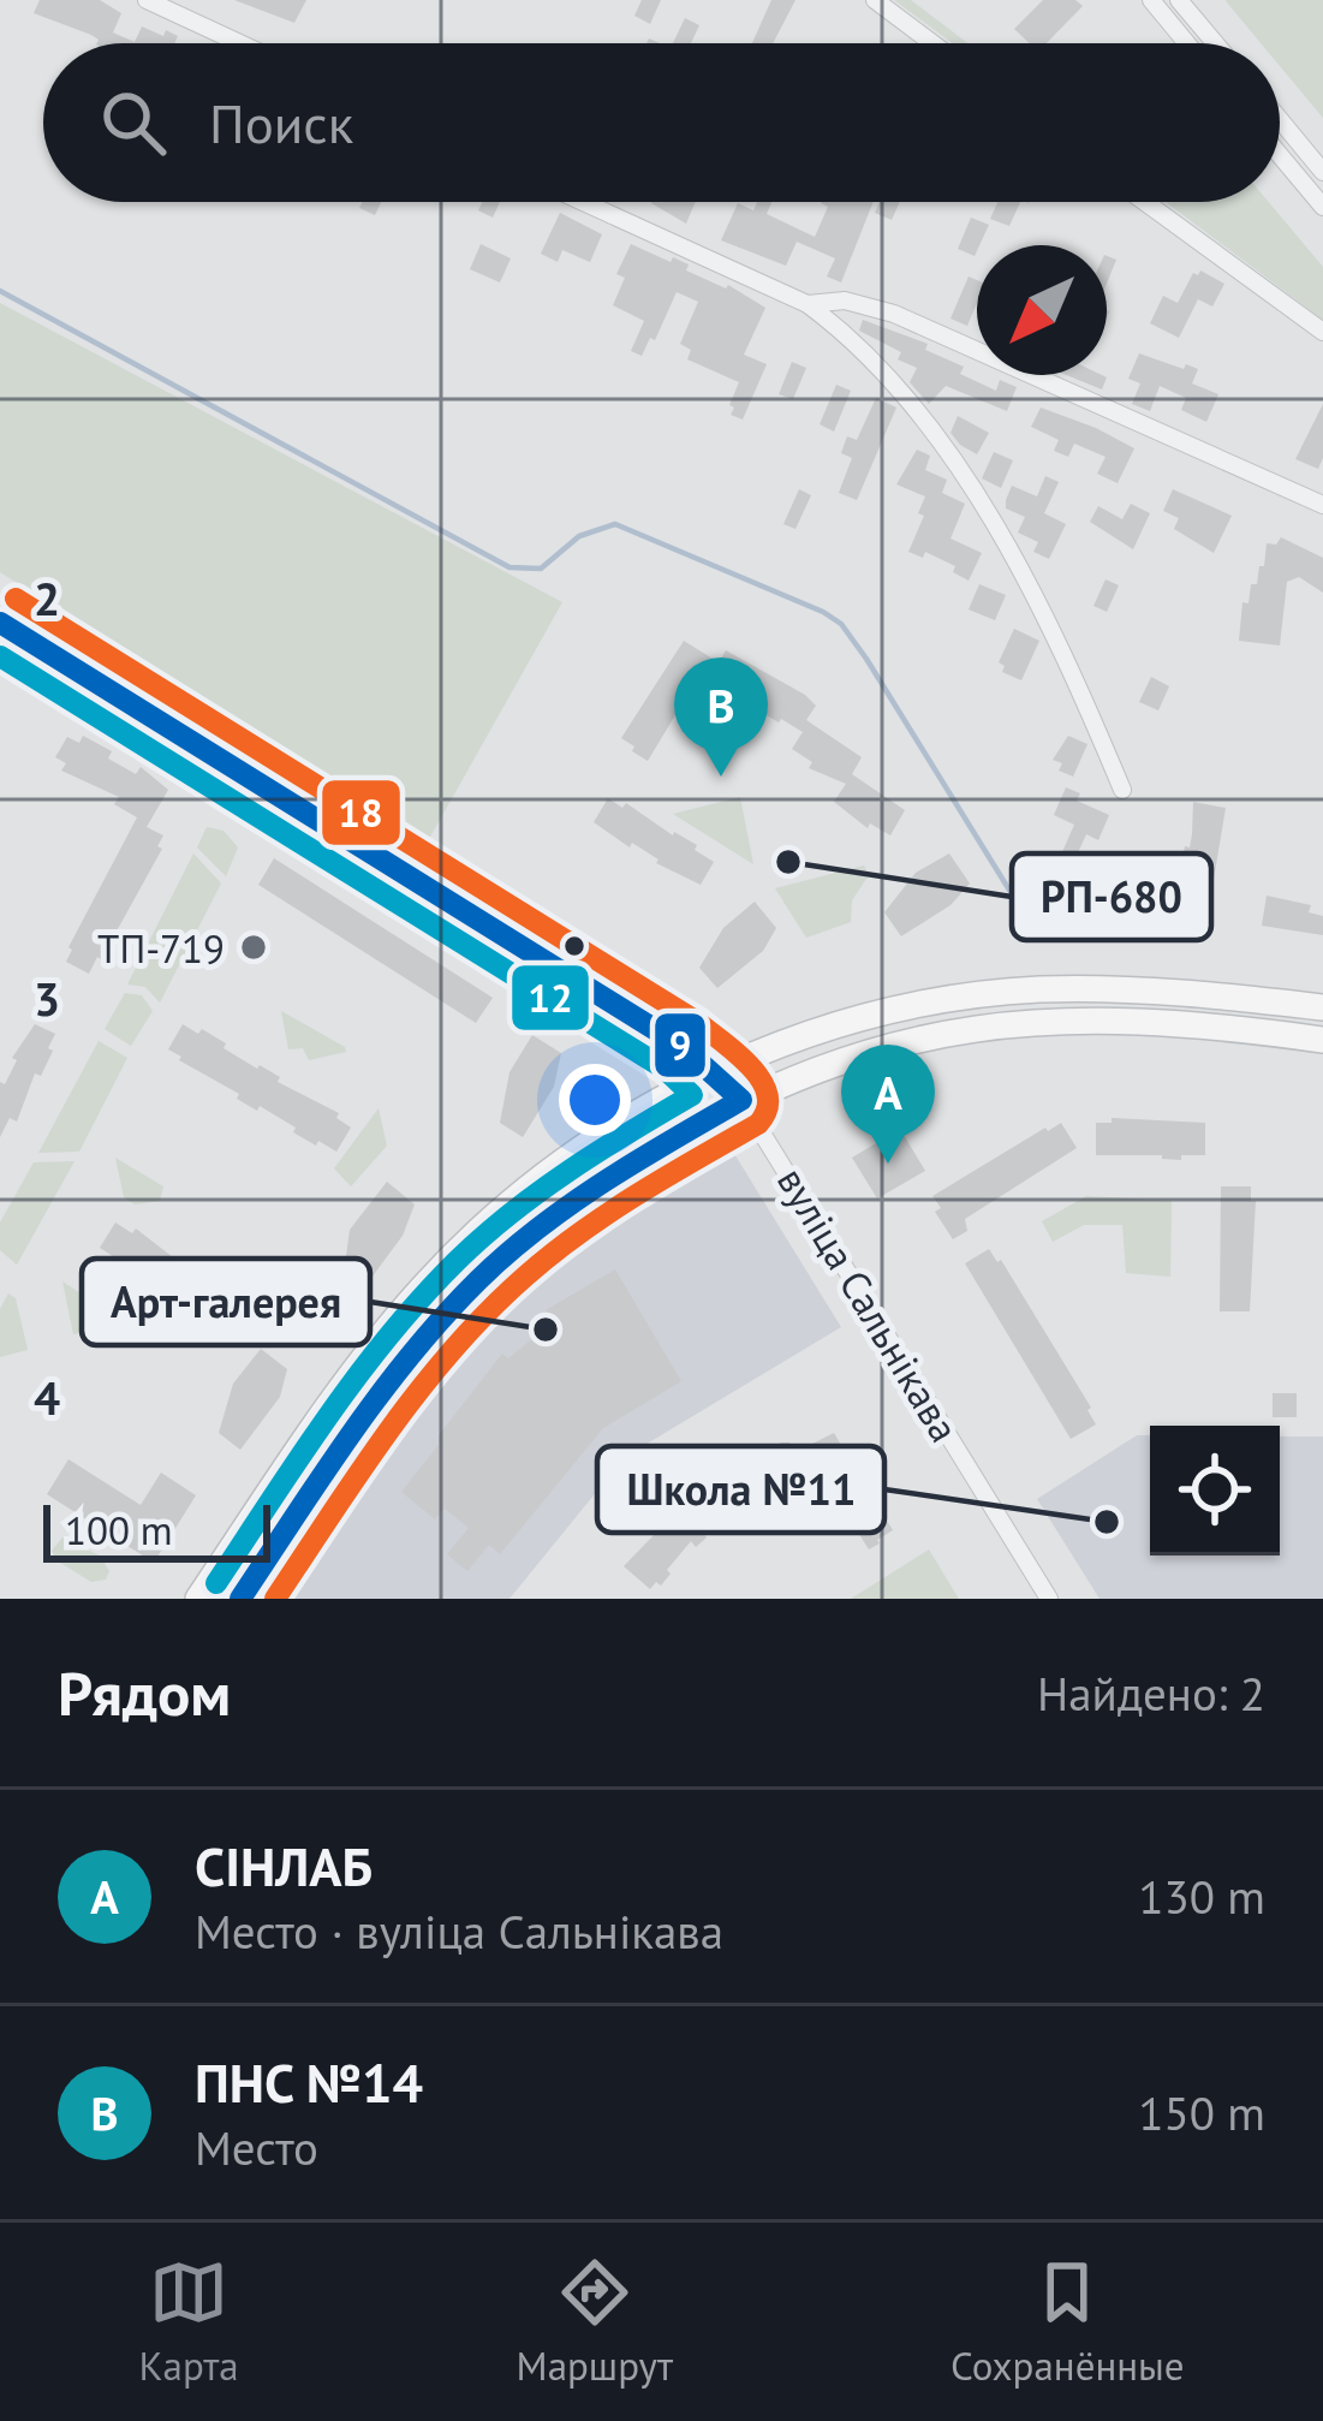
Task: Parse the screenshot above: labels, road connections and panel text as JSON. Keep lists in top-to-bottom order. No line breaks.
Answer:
{"streets":{"street":["вуліца Сальнікава"]},"places":["РП-680","ТП-719","Арт-галерея","Школа №11"],"lines":["transit line 18","transit line 9","transit line 12"],"scale_bar":"100 m","north":"bottom left","page":{"search":"Поиск","pins":["B","A"],"scale":"100 m","heading":["Рядом","Найдено: 2"],"list":[{"mark":"A","name":"СІНЛАБ","note":"Место · вуліца Сальнікава","value":"130 m"},{"mark":"B","name":"ПНС №14","note":"Место","value":"150 m"}],"nav":["Карта","Маршрут","Сохранённые"]},"grid":{"rows":["2","3","4"]}}
